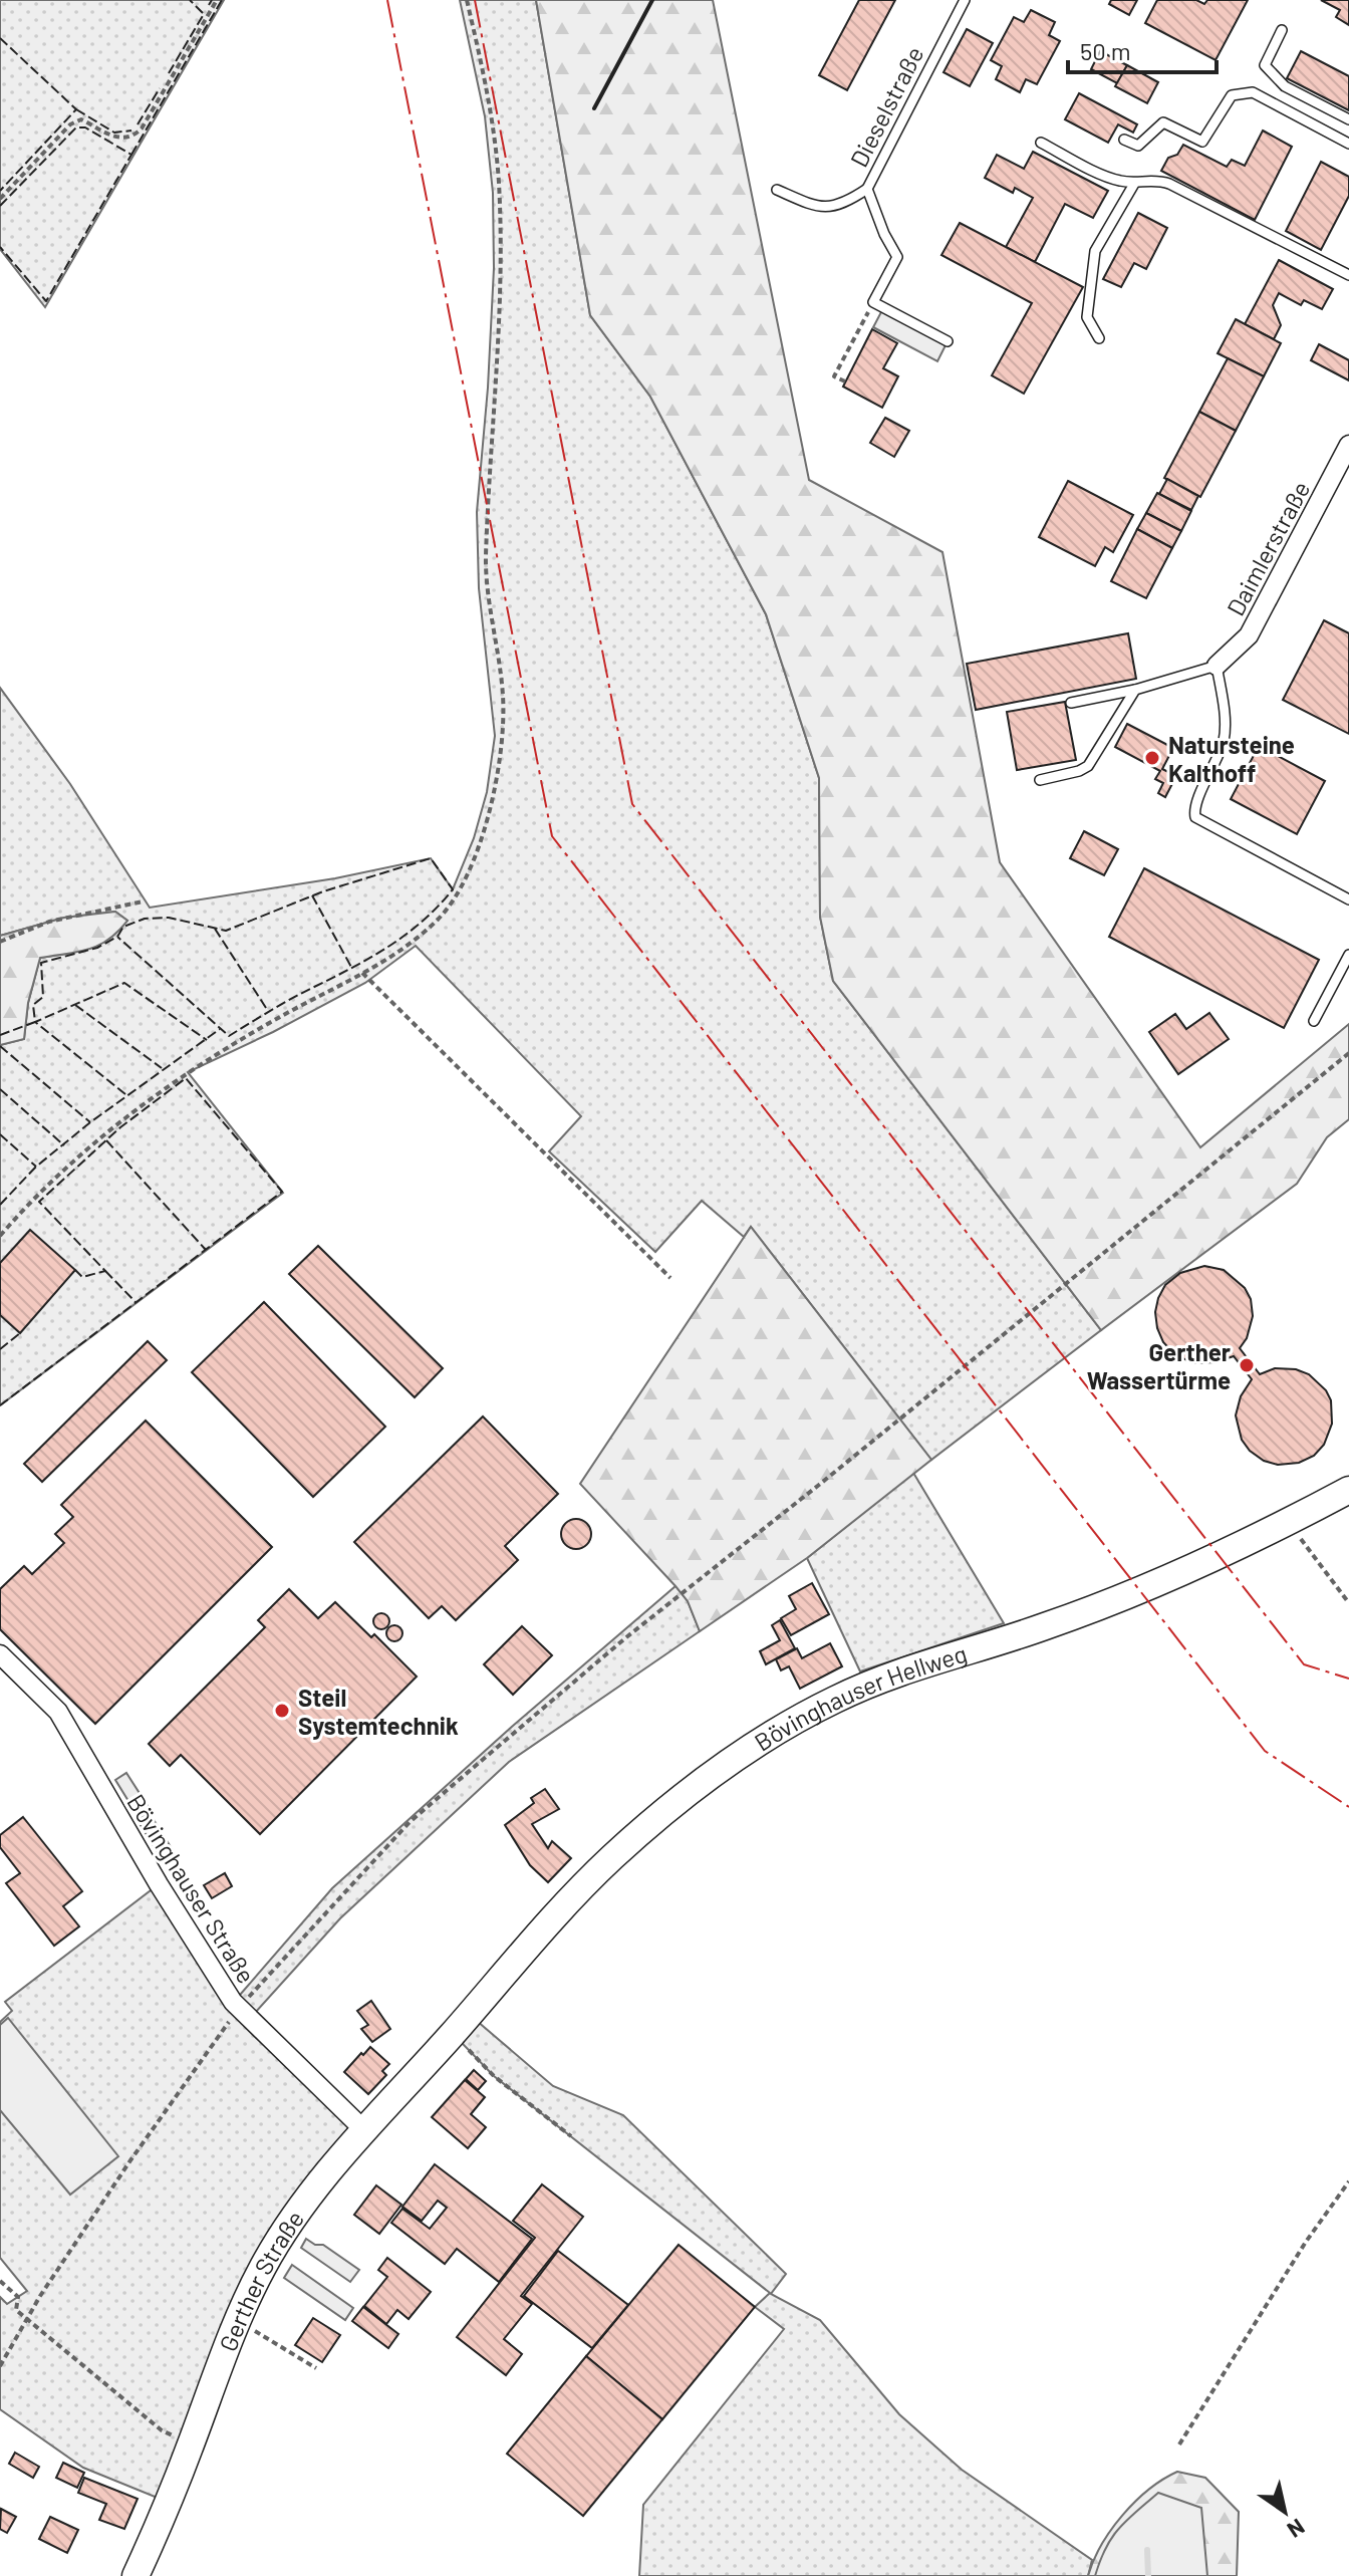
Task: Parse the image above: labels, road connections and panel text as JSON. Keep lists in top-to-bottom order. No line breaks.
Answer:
{"streets":{"street":["Daimlerstraße","Bövinghauser Hellweg","Bövinghauser Straße","Gerther Straße"],"lane":["Dieselstraße"]},"crossings":[["Bövinghauser Hellweg","Gerther Straße"],["Bövinghauser Straße","Gerther Straße"]],"places":["Natursteine Kalthoff","Gerther Wassertürme","Steil Systemtechnik"],"scale_bar":"50 m","north":"bottom right"}
